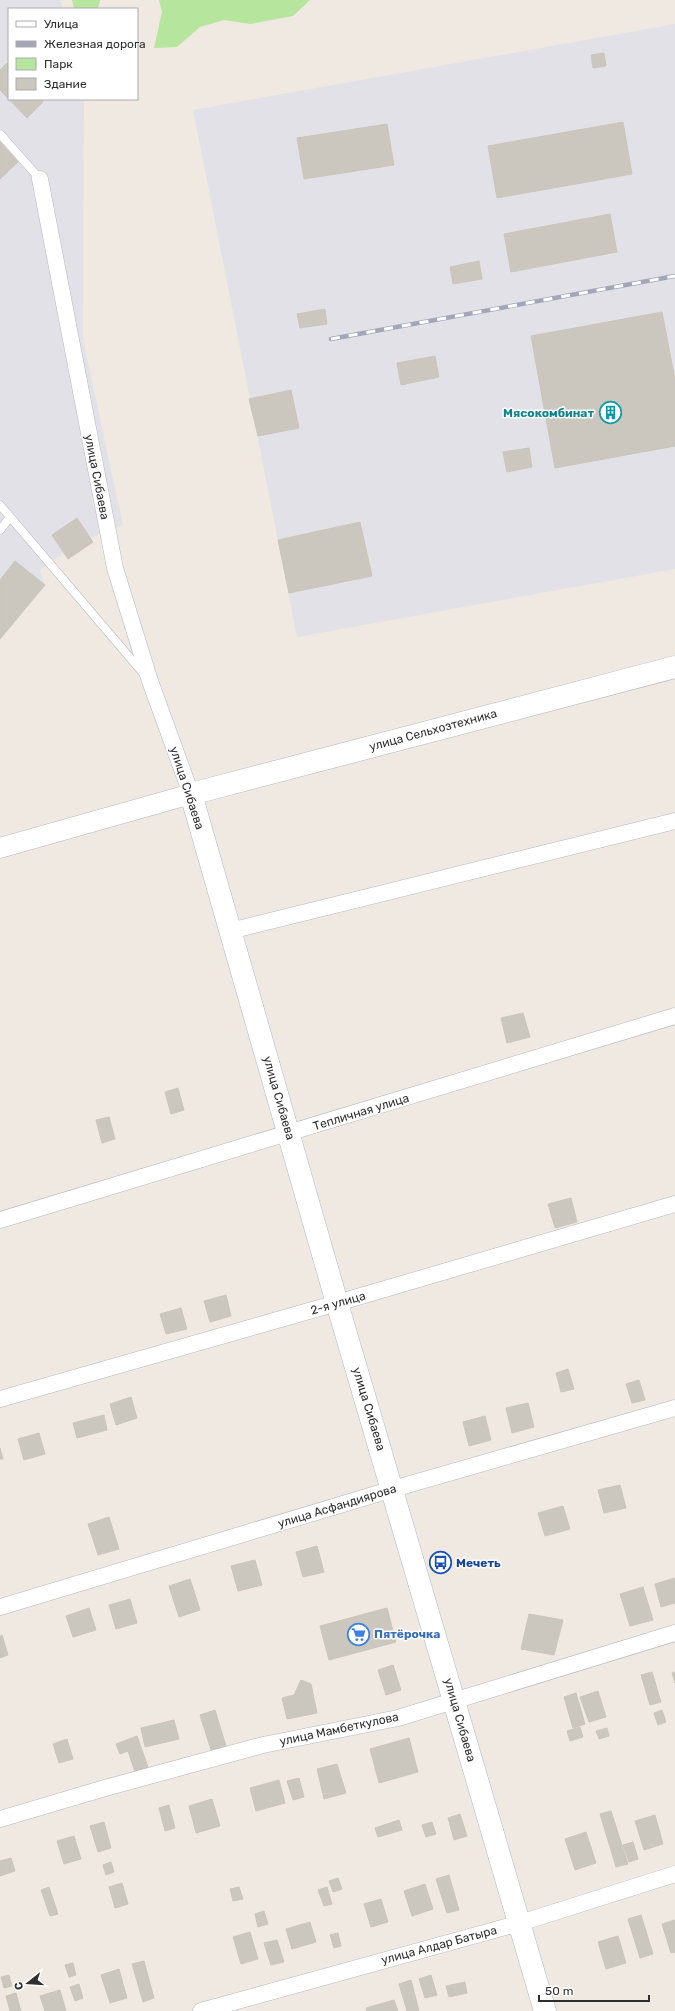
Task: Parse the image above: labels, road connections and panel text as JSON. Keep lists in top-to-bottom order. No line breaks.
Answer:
{"streets":{"main road":["улица Сибаева","улица Сельхозтехника"],"street":["Тепличная улица","2-я улица","улица Асфандиярова","улица Мамбеткулова","улица Алдар Батыра"]},"crossings":[["улица Сибаева","улица Сельхозтехника"],["улица Сибаева","Тепличная улица"],["улица Сибаева","2-я улица"],["улица Сибаева","улица Асфандиярова"],["улица Сибаева","улица Мамбеткулова"],["улица Сибаева","улица Алдар Батыра"]],"places":{"building":["Мясокомбинат"],"bus stop":["Мечеть"],"supermarket":["Пятёрочка"]},"legend":["Улица","Железная дорога","Парк","Здание"],"scale_bar":"50 m","north":"left"}
